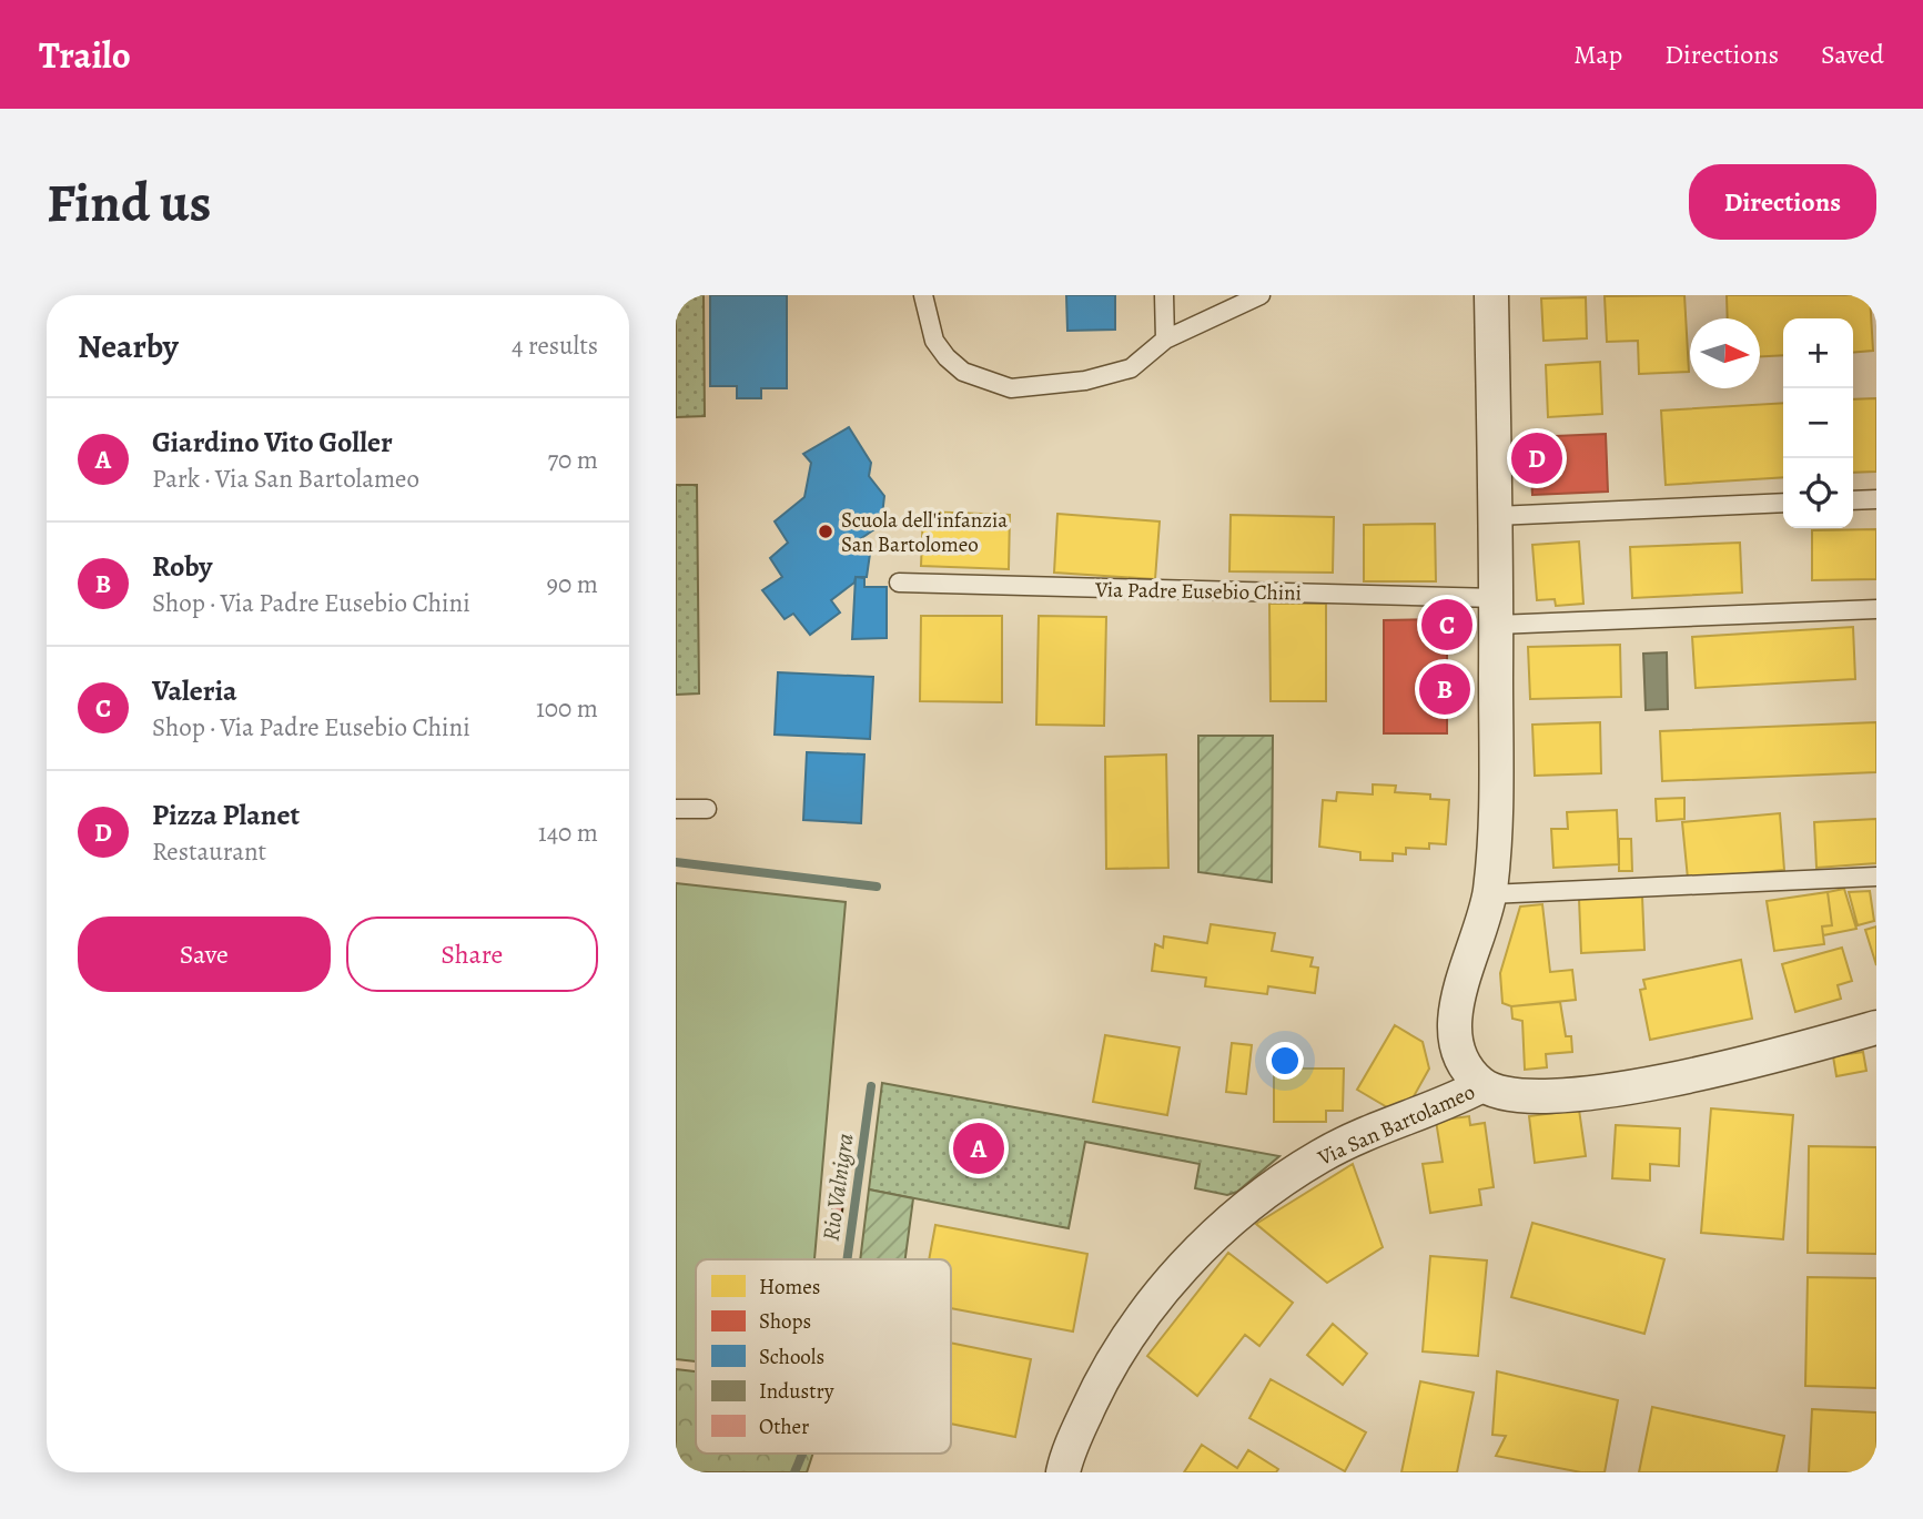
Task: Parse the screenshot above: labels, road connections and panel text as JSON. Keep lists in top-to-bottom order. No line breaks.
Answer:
{"streets":{"street":["Via San Bartolameo"],"lane":["Via Padre Eusebio Chini"]},"water":["Rio Valnigra"],"places":["Scuola dell'infanzia San Bartolomeo"],"legend":["Homes","Shops","Schools","Industry","Other"],"north":"right","page":{"header":"Trailo","nav":["Map","Directions","Saved"],"buttons":["Directions",["Save","Share"]],"title":"Find us","heading":["Nearby","4 results"],"map_buttons":["+","−"],"list":[{"mark":"A","name":"Giardino Vito Goller","note":"Park · Via San Bartolameo","value":"70 m"},{"mark":"B","name":"Roby","note":"Shop · Via Padre Eusebio Chini","value":"90 m"},{"mark":"C","name":"Valeria","note":"Shop · Via Padre Eusebio Chini","value":"100 m"},{"mark":"D","name":"Pizza Planet","note":"Restaurant","value":"140 m"}],"pins":["D","C","B","A"]}}
